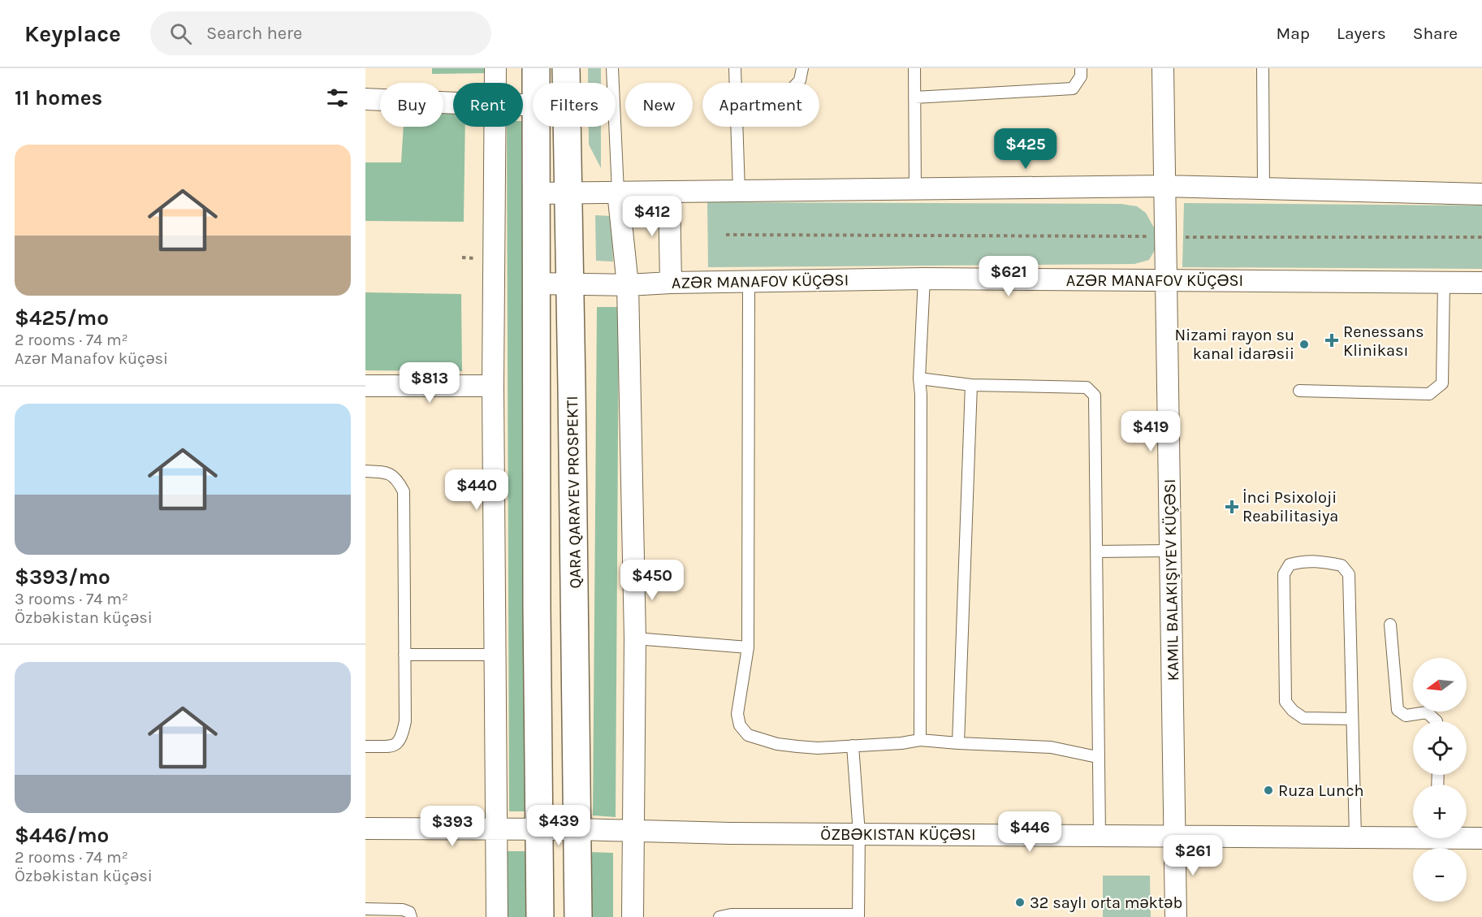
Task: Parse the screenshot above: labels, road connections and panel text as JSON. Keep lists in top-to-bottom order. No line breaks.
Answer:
{"streets":{"main road":["QARA QARAYEV PROSPEKTI"],"street":["AZƏR MANAFOV KÜÇƏSI","KAMIL BALAKIŞIYEV KÜÇƏSI","ÖZBƏKISTAN KÜÇƏSI"]},"crossings":[["AZƏR MANAFOV KÜÇƏSI","QARA QARAYEV PROSPEKTI"],["AZƏR MANAFOV KÜÇƏSI","KAMIL BALAKIŞIYEV KÜÇƏSI"],["QARA QARAYEV PROSPEKTI","ÖZBƏKISTAN KÜÇƏSI"],["KAMIL BALAKIŞIYEV KÜÇƏSI","ÖZBƏKISTAN KÜÇƏSI"]],"places":{"health":["Renessans Klinikası","İnci Psixoloji Reabilitasiya"],"other":["Nizami rayon su kanal idarəsii","Ruza Lunch","32 saylı orta məktəb"]},"north":"left","page":{"header":"Keyplace","search":"Search here","nav":["Map","Layers","Share"],"heading":"11 homes","chip":["Buy","Rent","Filters","New","Apartment"],"list":[{"name":"$425/mo","note":"2 rooms · 74 m² · Azər Manafov küçəsi"},{"name":"$393/mo","note":"3 rooms · 74 m² · Özbəkistan küçəsi"},{"name":"$446/mo","note":"2 rooms · 74 m² · Özbəkistan küçəsi"}],"price":["$425","$412","$621","$813","$419","$440","$450","$439","$393","$446","$261"],"map_buttons":["+","−"]}}
